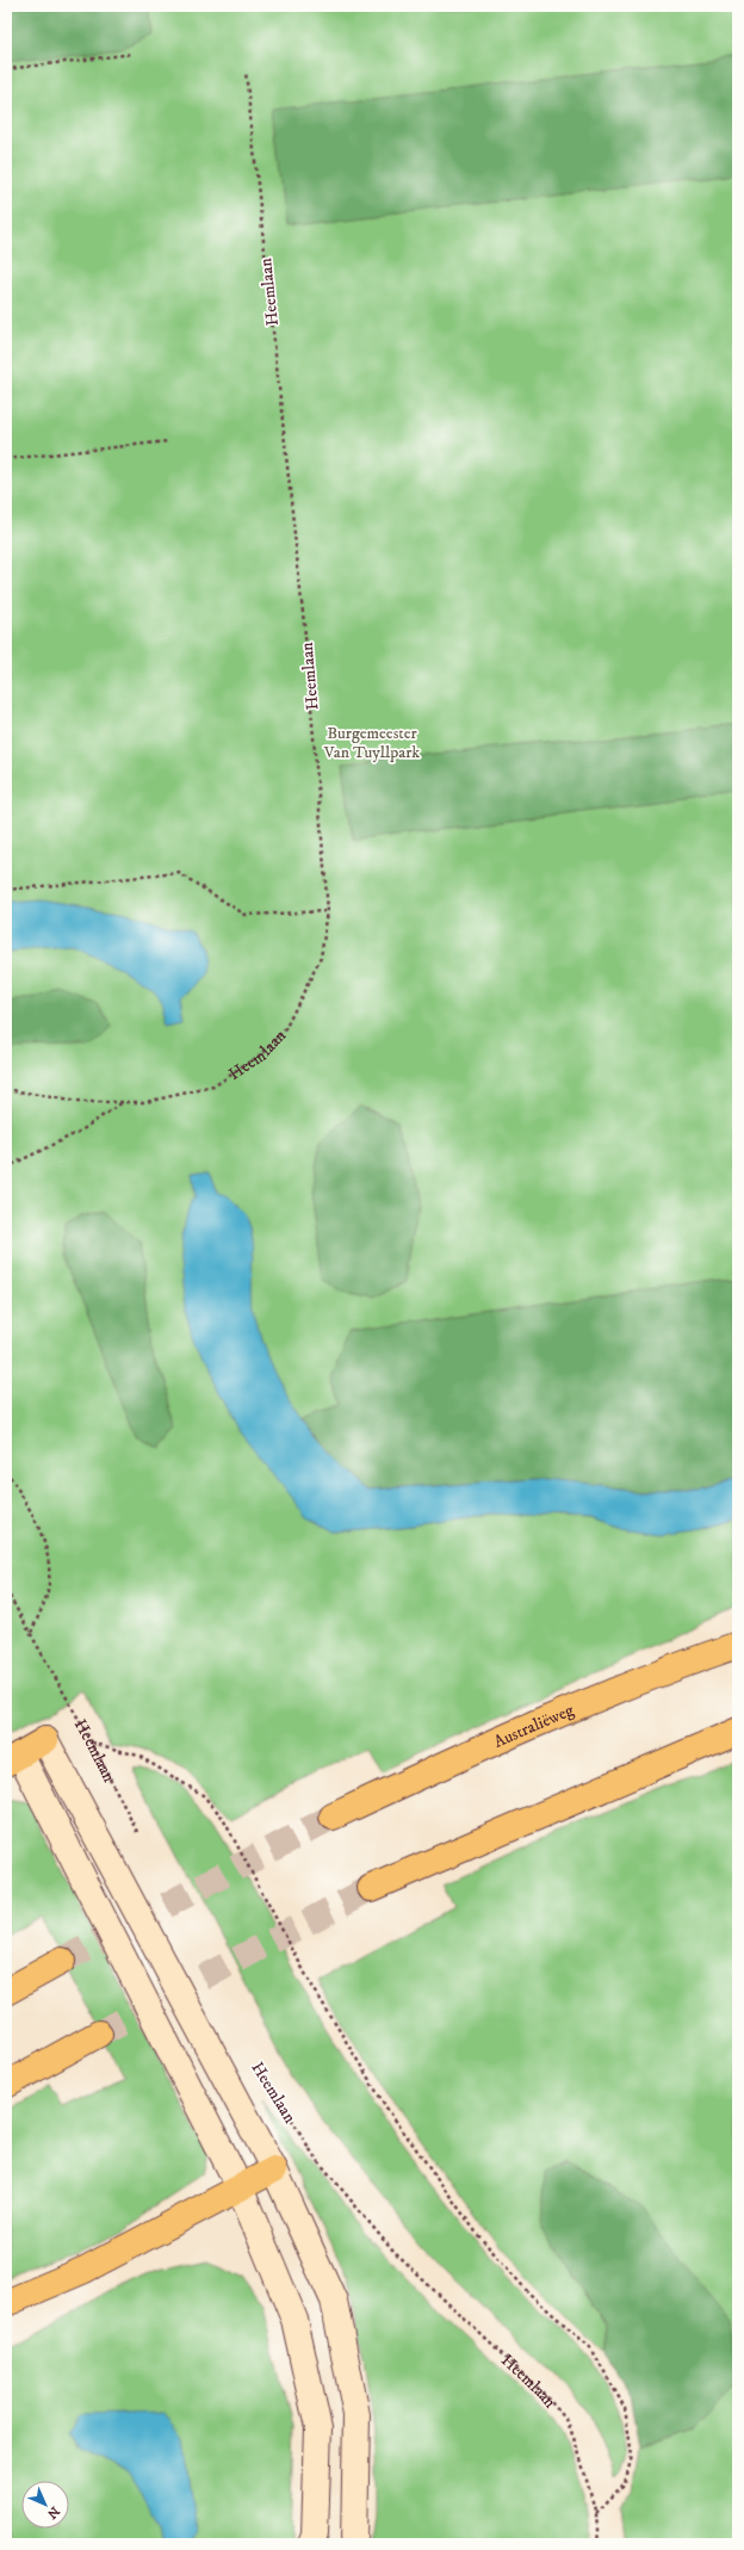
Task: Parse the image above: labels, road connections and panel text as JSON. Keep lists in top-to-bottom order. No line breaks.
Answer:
{"streets":{"main road":["Australiëweg"],"street":["Heemlaan"]},"parks":["Burgemeester Van Tuyllpark"],"north":"bottom right"}
